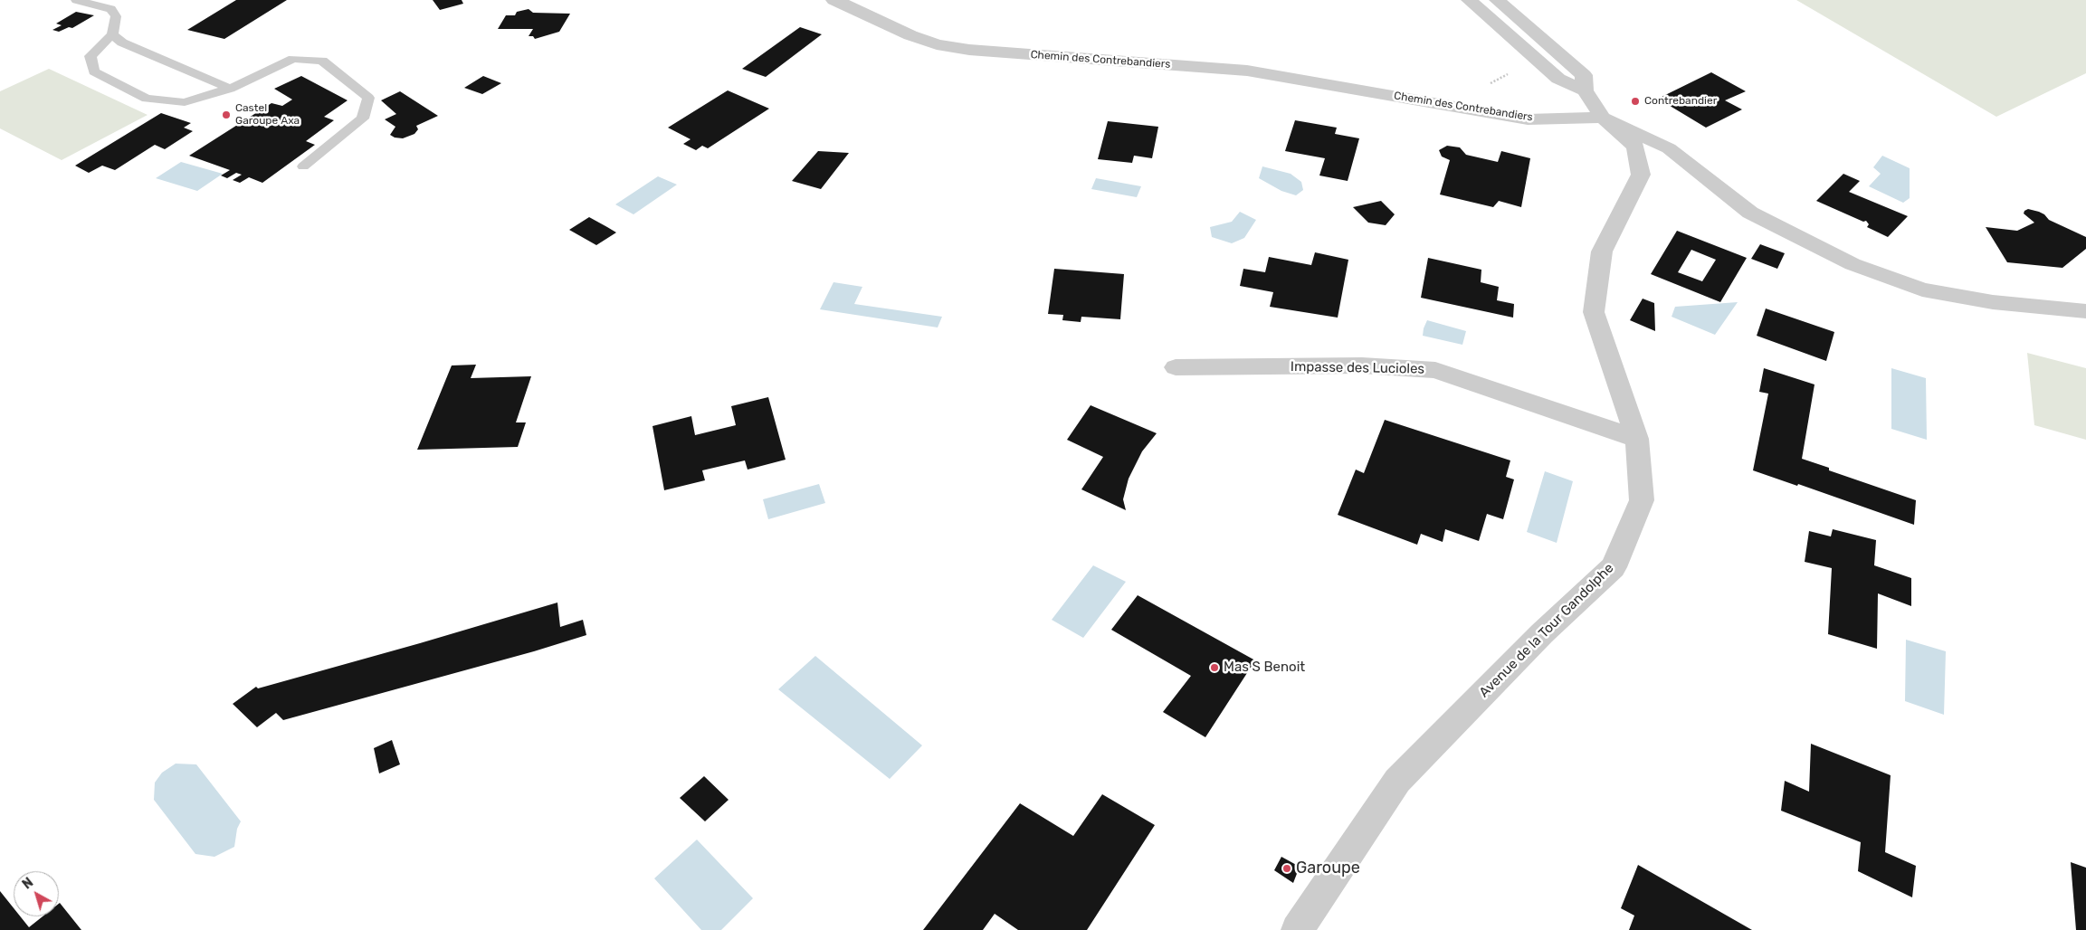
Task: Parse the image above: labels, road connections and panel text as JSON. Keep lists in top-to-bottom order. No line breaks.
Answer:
{"streets":{"street":["Chemin des Contrebandiers","Impasse des Lucioles","Avenue de la Tour Gandolphe"]},"crossings":[["Chemin des Contrebandiers","Avenue de la Tour Gandolphe"],["Impasse des Lucioles","Avenue de la Tour Gandolphe"]],"places":["Contrebandier","Castel Garoupe Axa","Mas S Benoit","Garoupe"],"north":"top left"}
